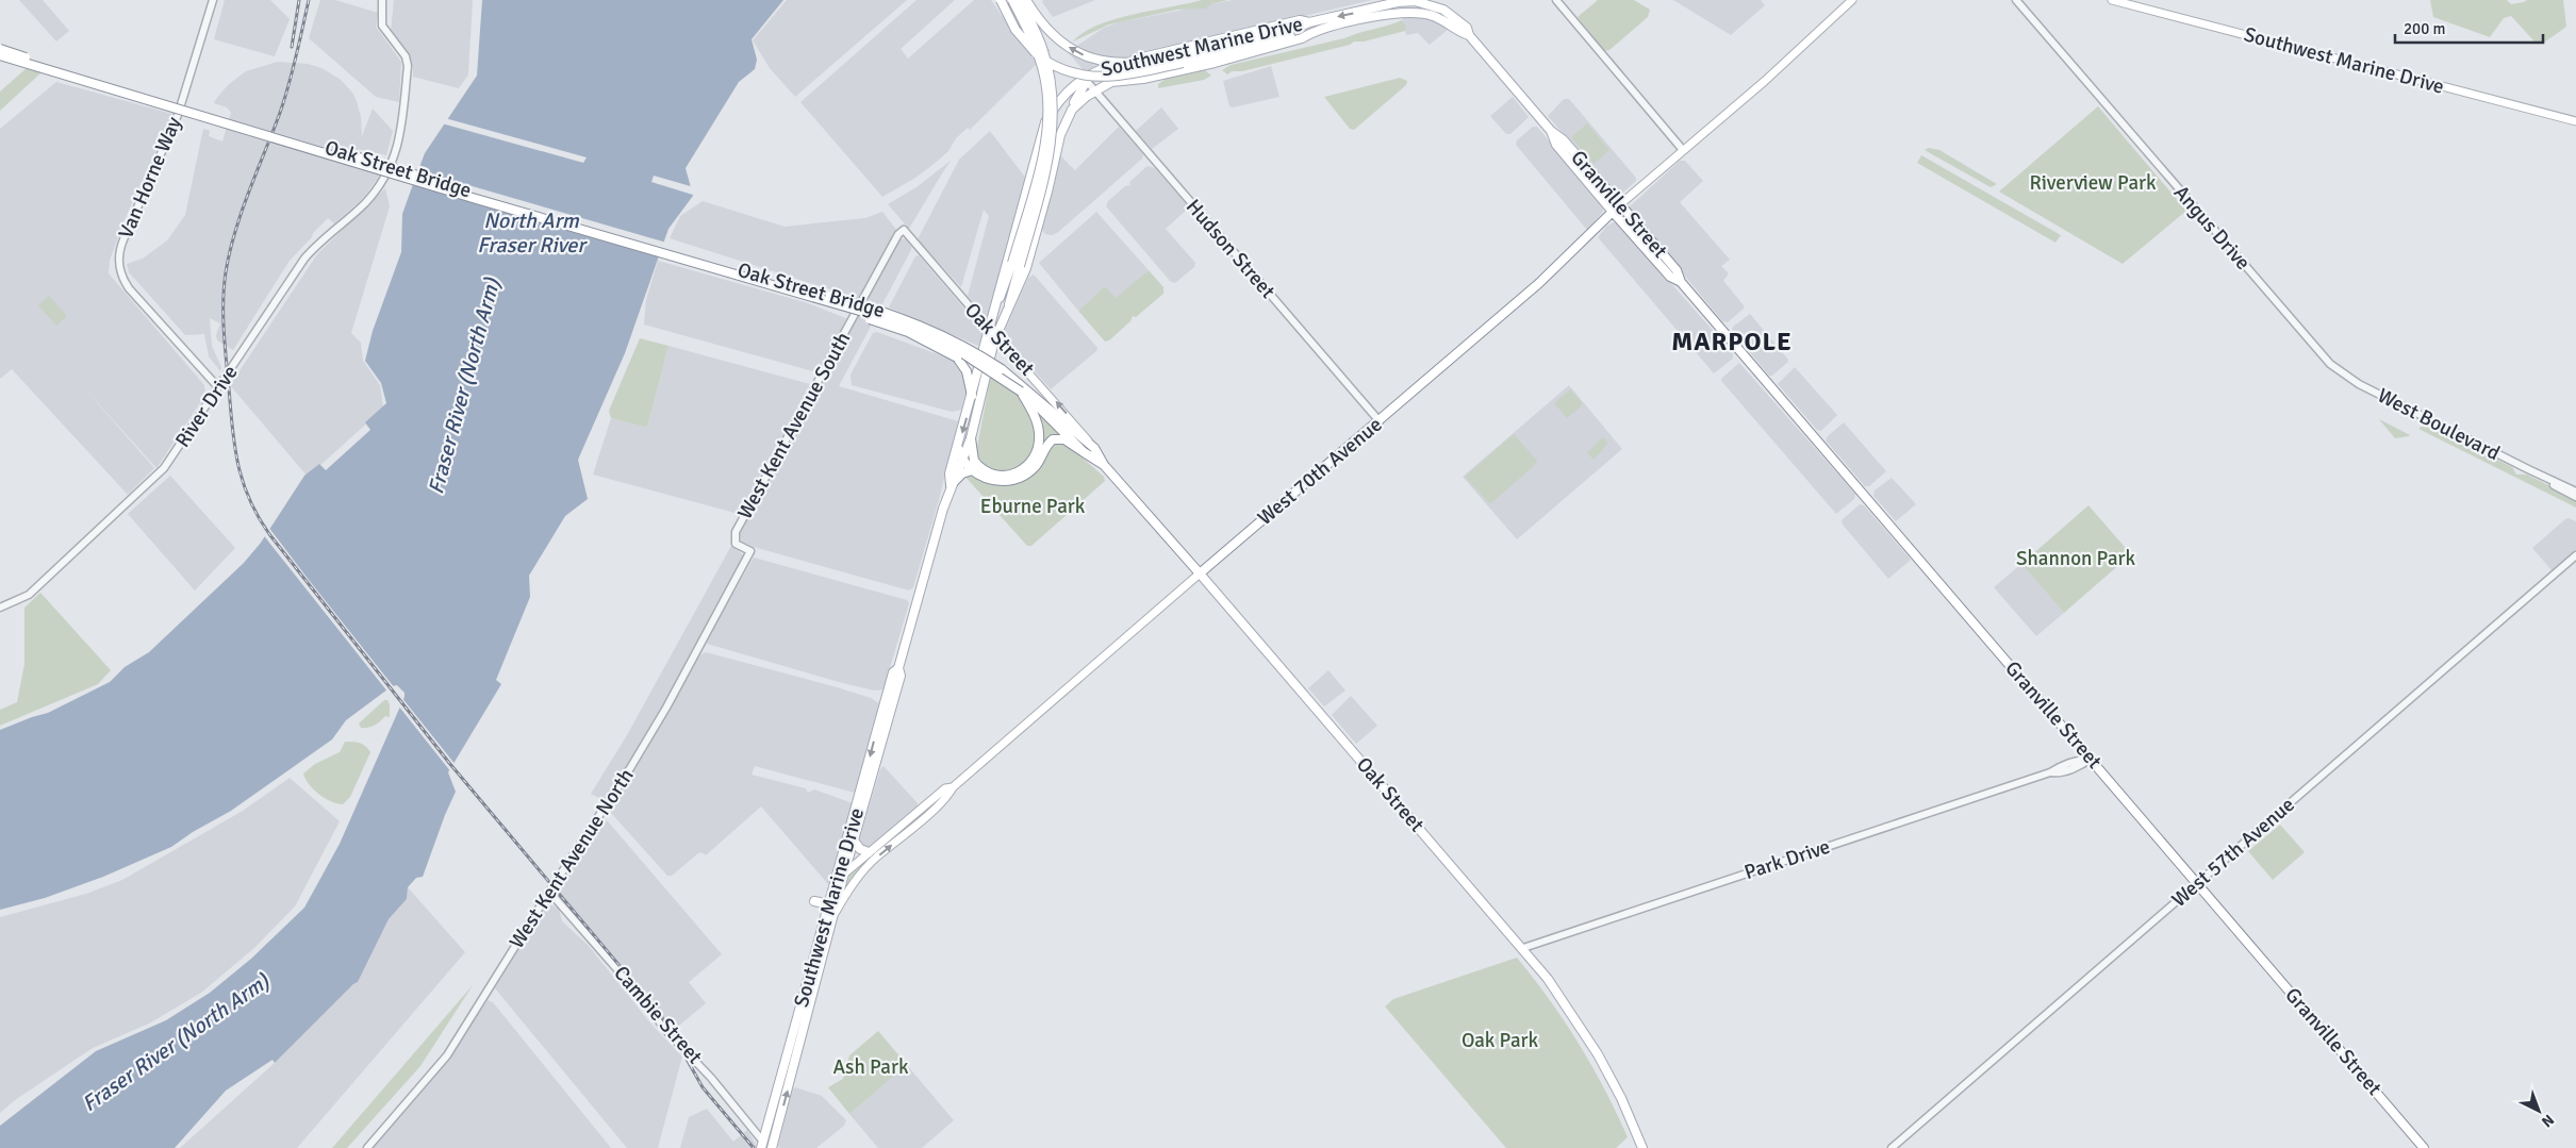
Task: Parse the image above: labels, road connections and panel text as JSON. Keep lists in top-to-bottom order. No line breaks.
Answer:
{"streets":{"main road":["Southwest Marine Drive","Oak Street Bridge","Granville Street","Oak Street","West 70th Avenue","Cambie Street"],"street":["Van Horne Way","Angus Drive","Hudson Street","River Drive","West Boulevard","West Kent Avenue South","West 57th Avenue","West Kent Avenue North","Park Drive"]},"crossings":[["Southwest Marine Drive","Granville Street"],["Southwest Marine Drive","Hudson Street"],["Southwest Marine Drive","Oak Street"],["Southwest Marine Drive","West 70th Avenue"],["Southwest Marine Drive","Cambie Street"],["Oak Street Bridge","Oak Street"],["Van Horne Way","River Drive"],["Granville Street","West 70th Avenue"],["Granville Street","West 57th Avenue"],["Granville Street","Park Drive"],["Angus Drive","West Boulevard"],["Hudson Street","West 70th Avenue"],["Oak Street","West Kent Avenue South"],["Oak Street","West 70th Avenue"],["Oak Street","Park Drive"],["West Kent Avenue South","West Kent Avenue North"],["West Kent Avenue North","Cambie Street"]],"districts":["MARPOLE"],"water":["North Arm Fraser River","Fraser River (North Arm)"],"parks":["Riverview Park","Eburne Park","Shannon Park","Oak Park","Ash Park"],"scale_bar":"200 m","north":"bottom right"}
